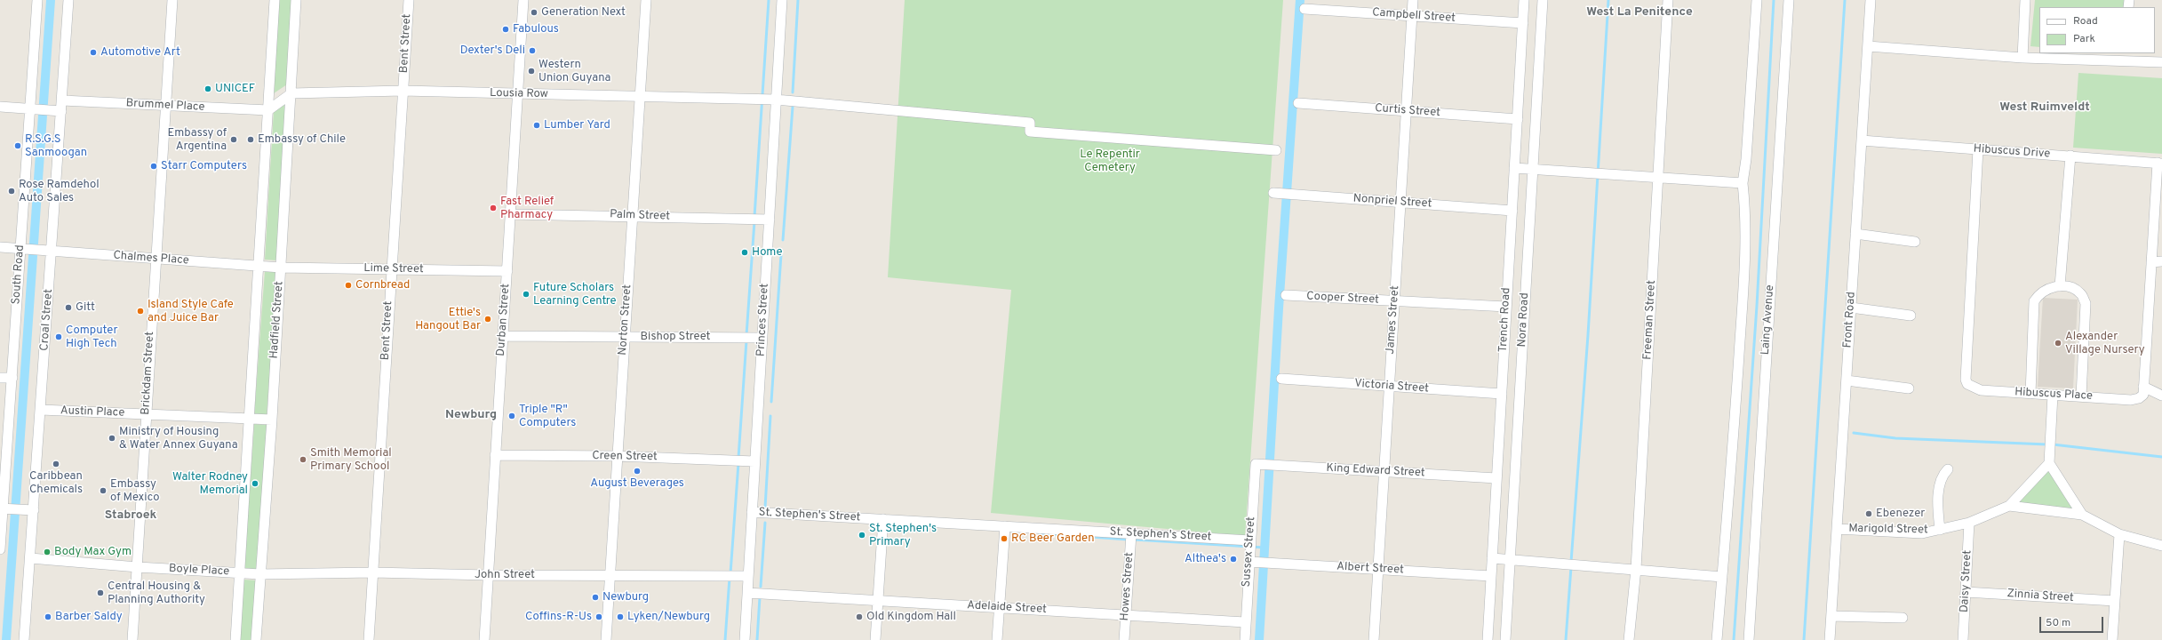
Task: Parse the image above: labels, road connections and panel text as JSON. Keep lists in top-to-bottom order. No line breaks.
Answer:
{"streets":{"street":["Campbell Street","Bent Street","Lousia Row","Brummel Place","Curtis Street","Hibuscus Drive","Nonpriel Street","Palm Street","Chalmes Place","Lime Street","South Road","Cooper Street","Croal Street","Hadfield Street","Durban Street","Norton Street","Princes Street","James Street","Trench Road","Nora Road","Freeman Street","Laing Avenue","Front Road","Bishop Street","Brickdam Street","Victoria Street","Hibuscus Place","Austin Place","Creen Street","King Edward Street","St. Stephen's Street","Marigold Street","Sussex Street","Albert Street","Boyle Place","John Street","Daisy Street","Howes Street","Zinnia Street","Adelaide Street"]},"crossings":[["Campbell Street","James Street"],["Campbell Street","Trench Road"],["Bent Street","Lousia Row"],["Bent Street","Lime Street"],["Bent Street","John Street"],["Lousia Row","Hadfield Street"],["Lousia Row","Durban Street"],["Lousia Row","Norton Street"],["Lousia Row","Princes Street"],["Brummel Place","Croal Street"],["Brummel Place","Hadfield Street"],["Brummel Place","Brickdam Street"],["Curtis Street","James Street"],["Curtis Street","Trench Road"],["Hibuscus Drive","Front Road"],["Hibuscus Drive","Hibuscus Place"],["Nonpriel Street","James Street"],["Nonpriel Street","Trench Road"],["Palm Street","Durban Street"],["Palm Street","Norton Street"],["Palm Street","Princes Street"],["Chalmes Place","Lime Street"],["Chalmes Place","South Road"],["Chalmes Place","Croal Street"],["Chalmes Place","Hadfield Street"],["Chalmes Place","Brickdam Street"],["Lime Street","Hadfield Street"],["Lime Street","Durban Street"],["Cooper Street","James Street"],["Cooper Street","Trench Road"],["Croal Street","Austin Place"],["Croal Street","Boyle Place"],["Hadfield Street","Austin Place"],["Hadfield Street","Boyle Place"],["Hadfield Street","John Street"],["Durban Street","Bishop Street"],["Durban Street","Creen Street"],["Durban Street","John Street"],["Norton Street","Bishop Street"],["Norton Street","Creen Street"],["Norton Street","John Street"],["Princes Street","Bishop Street"],["Princes Street","Creen Street"],["Princes Street","St. Stephen's Street"],["Princes Street","John Street"],["Princes Street","Adelaide Street"],["James Street","Victoria Street"],["James Street","King Edward Street"],["James Street","Albert Street"],["Trench Road","Victoria Street"],["Trench Road","King Edward Street"],["Trench Road","Albert Street"],["Front Road","Marigold Street"],["Brickdam Street","Austin Place"],["Brickdam Street","Boyle Place"],["King Edward Street","Sussex Street"],["St. Stephen's Street","Sussex Street"],["St. Stephen's Street","Howes Street"],["Marigold Street","Daisy Street"],["Sussex Street","Albert Street"],["Sussex Street","Adelaide Street"],["Boyle Place","John Street"],["Daisy Street","Zinnia Street"],["Howes Street","Adelaide Street"]],"districts":["West La Penitence","West Ruimveldt","Newburg","Stabroek"],"parks":["Le Repentir Cemetery"],"places":["Generation Next","Fabulous","Dexter's Deli","Automotive Art","Western Union Guyana","UNICEF","Lumber Yard","Embassy of Argentina","Embassy of Chile","R.S.G.S Sanmoogan","Starr Computers","Rose Ramdehol Auto Sales","Fast Relief Pharmacy","Home","Cornbread","Future Scholars Learning Centre","Gitt","Island Style Cafe and Juice Bar","Ettie's Hangout Bar","Computer High Tech","Alexander Village Nursery","Triple \"R\" Computers","Ministry of Housing & Water Annex Guyana","Smith Memorial Primary School","Caribbean Chemicals","August Beverages","Walter Rodney Memorial","Embassy of Mexico","Ebenezer","St. Stephen's Primary","RC Beer Garden","Body Max Gym","Althea's","Central Housing & Planning Authority","Newburg","Barber Saldy","Coffins-R-Us","Lyken/Newburg","Old Kingdom Hall"],"legend":["Road","Park"],"scale_bar":"50 m"}
